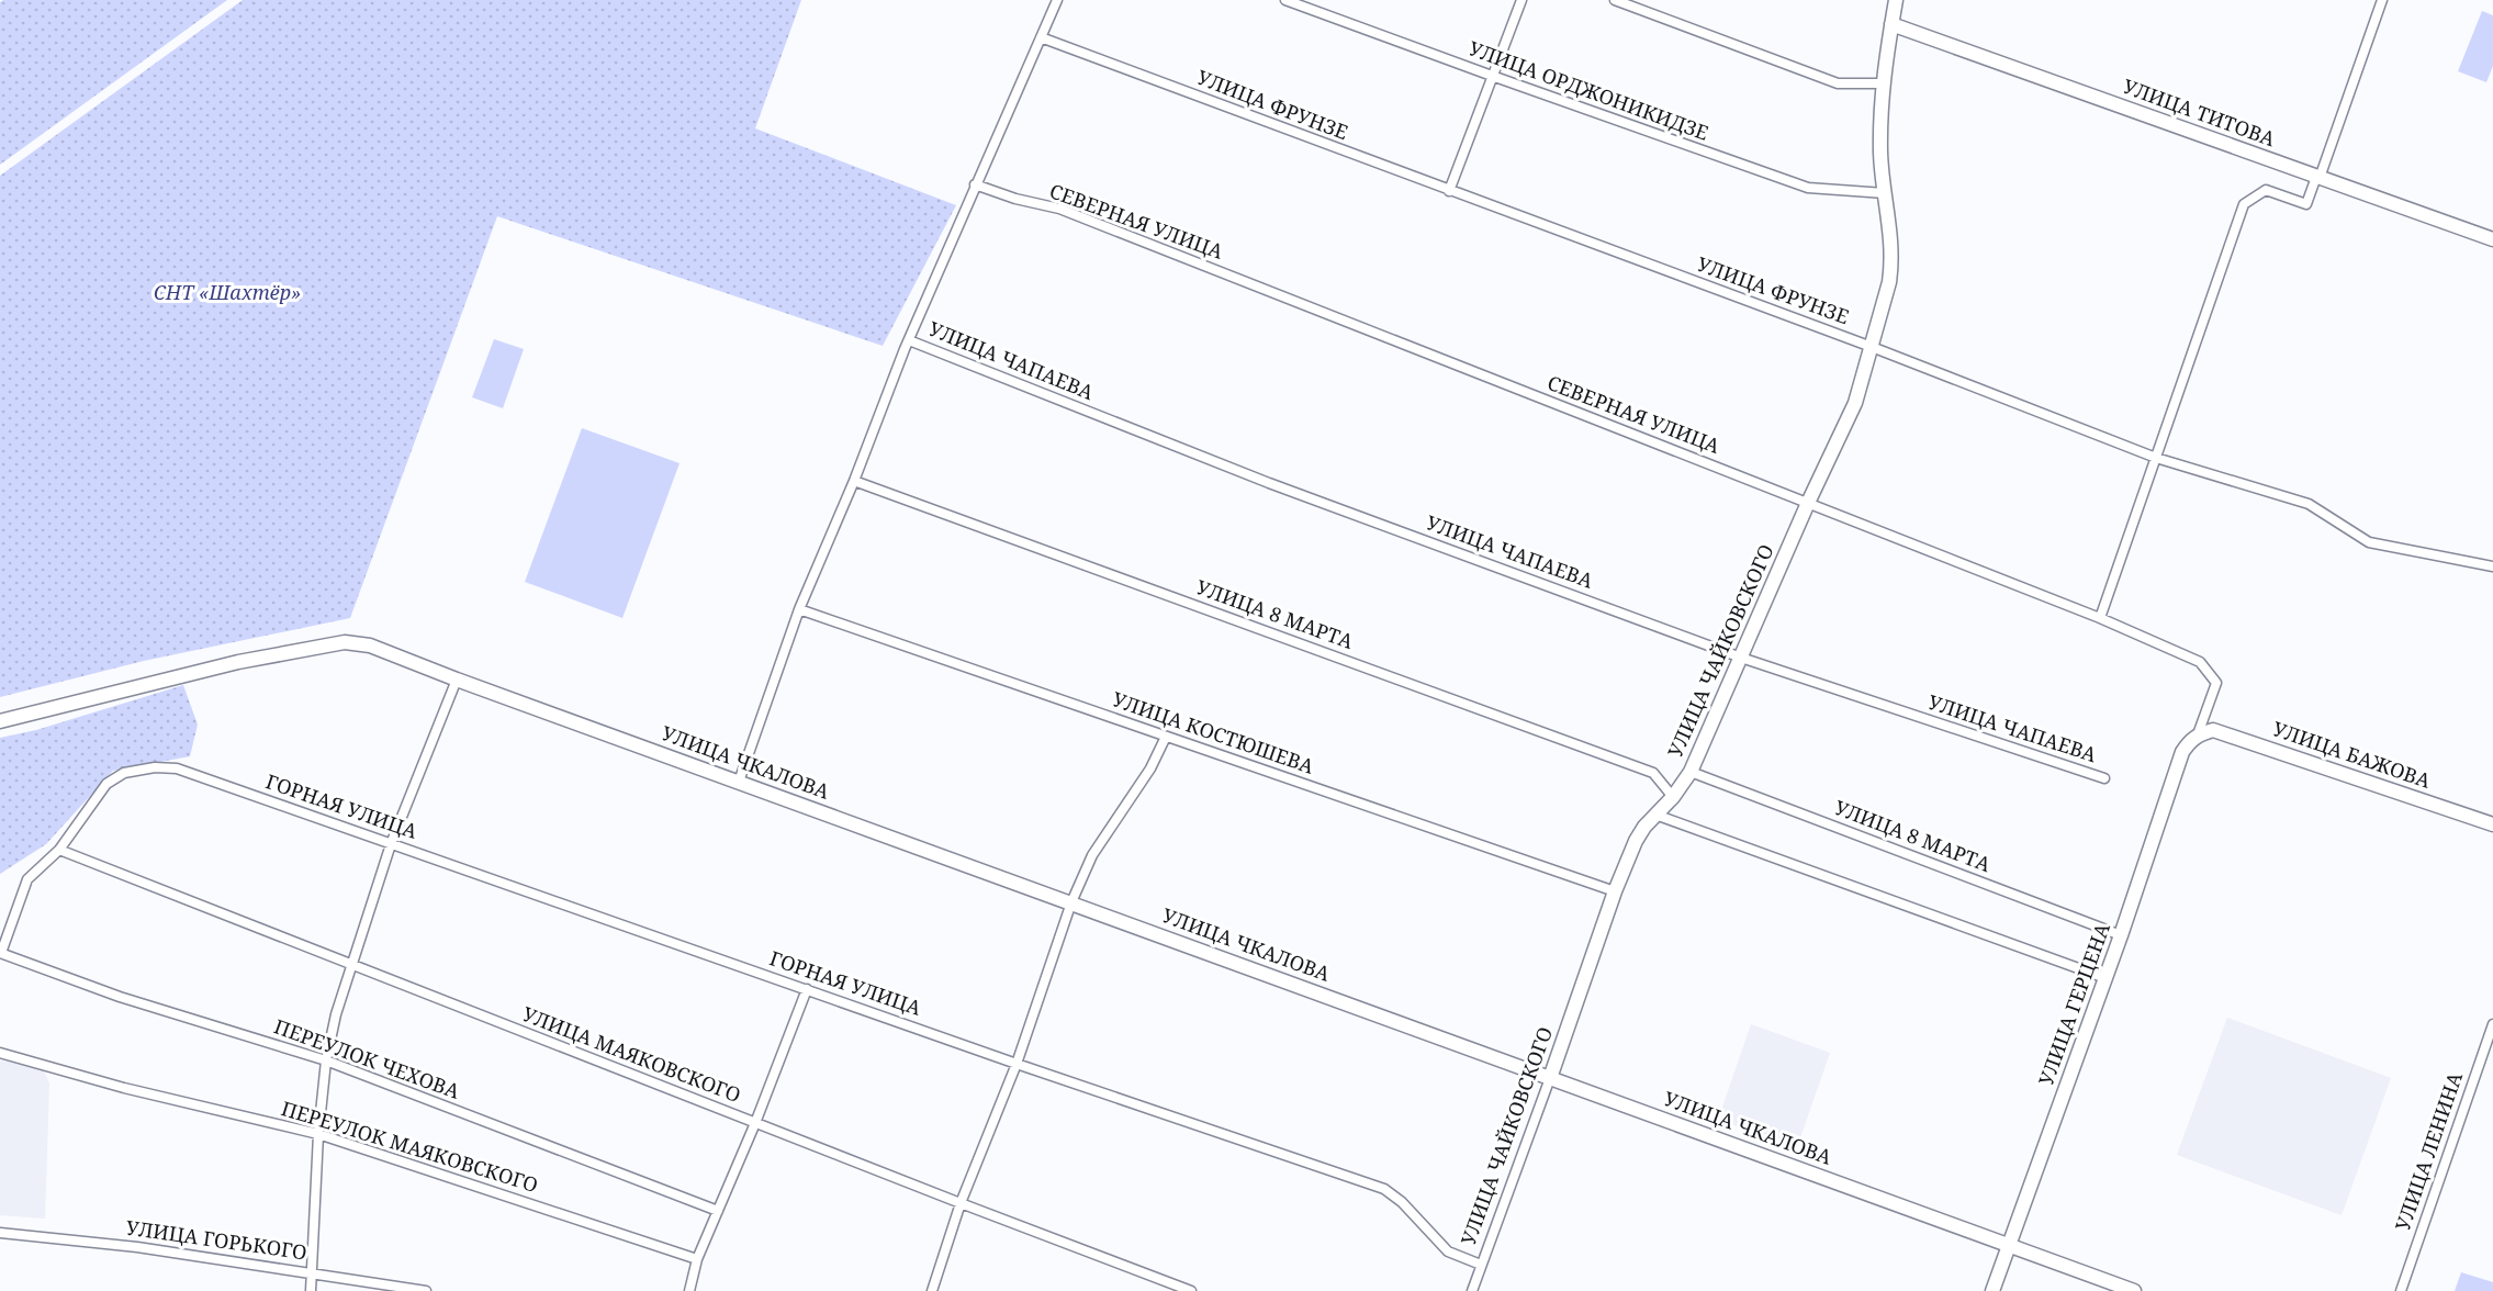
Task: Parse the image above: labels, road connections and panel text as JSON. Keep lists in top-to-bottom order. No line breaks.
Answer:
{"streets":{"street":["УЛИЦА ОРДЖОНИКИДЗЕ","УЛИЦА ФРУНЗЕ","УЛИЦА ТИТОВА","СЕВЕРНАЯ УЛИЦА","УЛИЦА ЧАПАЕВА","УЛИЦА 8 МАРТА","УЛИЦА ЧАЙКОВСКОГО","УЛИЦА КОСТЮШЕВА","УЛИЦА БАЖОВА","УЛИЦА ЧКАЛОВА","ГОРНАЯ УЛИЦА","УЛИЦА ГЕРЦЕНА","УЛИЦА МАЯКОВСКОГО","ПЕРЕУЛОК ЧЕХОВА","ПЕРЕУЛОК МАЯКОВСКОГО","УЛИЦА ЛЕНИНА","УЛИЦА ГОРЬКОГО"]},"crossings":[["УЛИЦА ОРДЖОНИКИДЗЕ","УЛИЦА ЧАЙКОВСКОГО"],["УЛИЦА ФРУНЗЕ","УЛИЦА ЧАЙКОВСКОГО"],["УЛИЦА ТИТОВА","УЛИЦА ЧАЙКОВСКОГО"],["СЕВЕРНАЯ УЛИЦА","УЛИЦА ЧАЙКОВСКОГО"],["СЕВЕРНАЯ УЛИЦА","УЛИЦА БАЖОВА"],["СЕВЕРНАЯ УЛИЦА","УЛИЦА ГЕРЦЕНА"],["УЛИЦА ЧАПАЕВА","УЛИЦА ЧАЙКОВСКОГО"],["УЛИЦА 8 МАРТА","УЛИЦА ЧАЙКОВСКОГО"],["УЛИЦА 8 МАРТА","УЛИЦА ГЕРЦЕНА"],["УЛИЦА ЧАЙКОВСКОГО","УЛИЦА КОСТЮШЕВА"],["УЛИЦА ЧАЙКОВСКОГО","УЛИЦА ЧКАЛОВА"],["УЛИЦА ЧАЙКОВСКОГО","ГОРНАЯ УЛИЦА"],["УЛИЦА БАЖОВА","УЛИЦА ГЕРЦЕНА"],["УЛИЦА ЧКАЛОВА","УЛИЦА ГЕРЦЕНА"],["ГОРНАЯ УЛИЦА","УЛИЦА МАЯКОВСКОГО"]],"parks":["СНТ «Шахтёр»"]}
